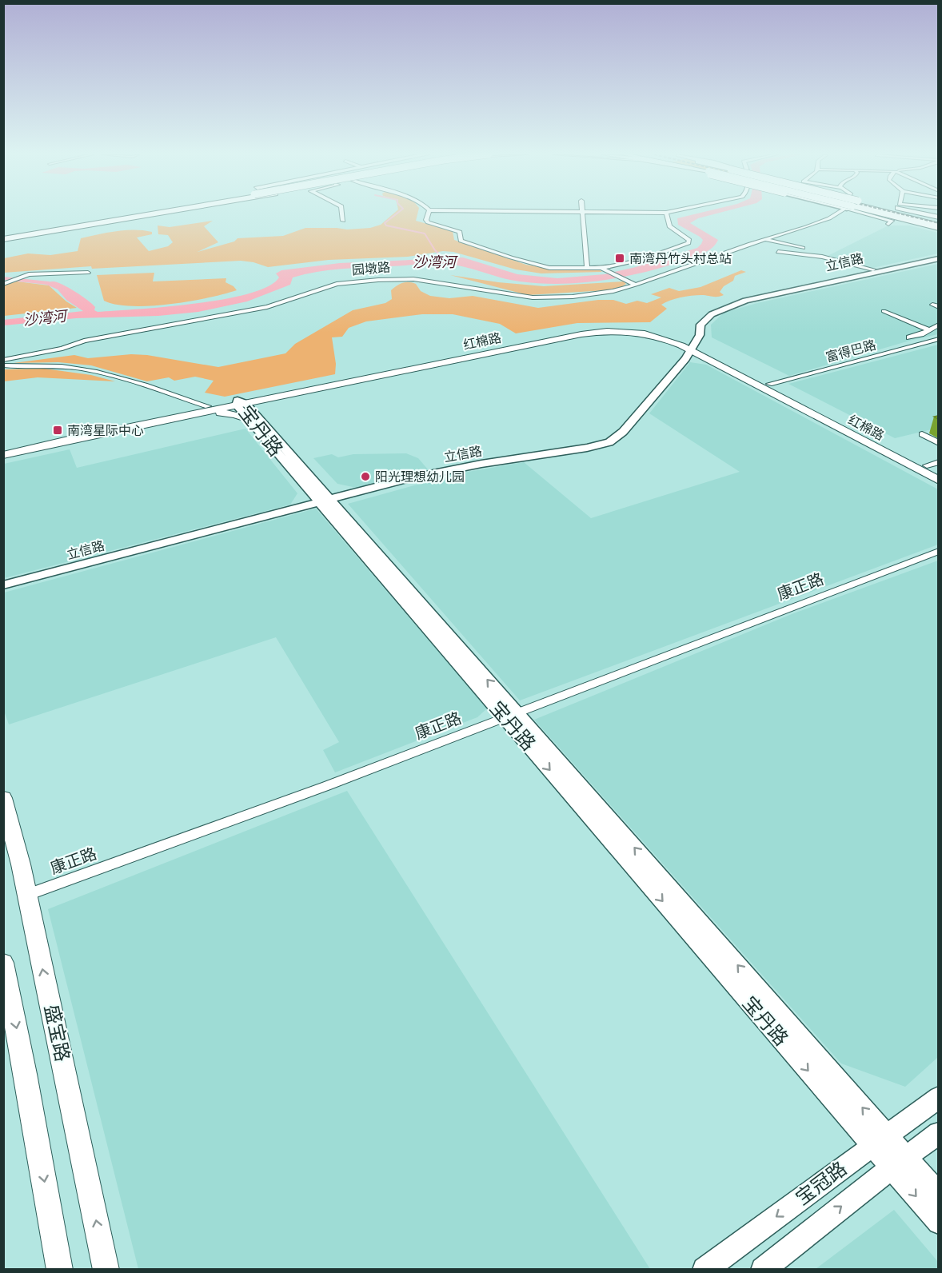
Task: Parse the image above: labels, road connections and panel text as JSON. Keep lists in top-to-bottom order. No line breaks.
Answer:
{"streets":{"main road":["红棉路","盛宝路"],"street":["立信路","园墩路","富得巴路","宝丹路","康正路","宝冠路"]},"crossings":[["立信路","红棉路"],["立信路","宝丹路"],["红棉路","富得巴路"],["红棉路","宝丹路"],["宝丹路","康正路"],["宝丹路","宝冠路"],["康正路","盛宝路"]],"water":["沙湾河"],"places":{"transit":["南湾丹竹头村总站","南湾星际中心"],"other":["阳光理想幼儿园"]}}
